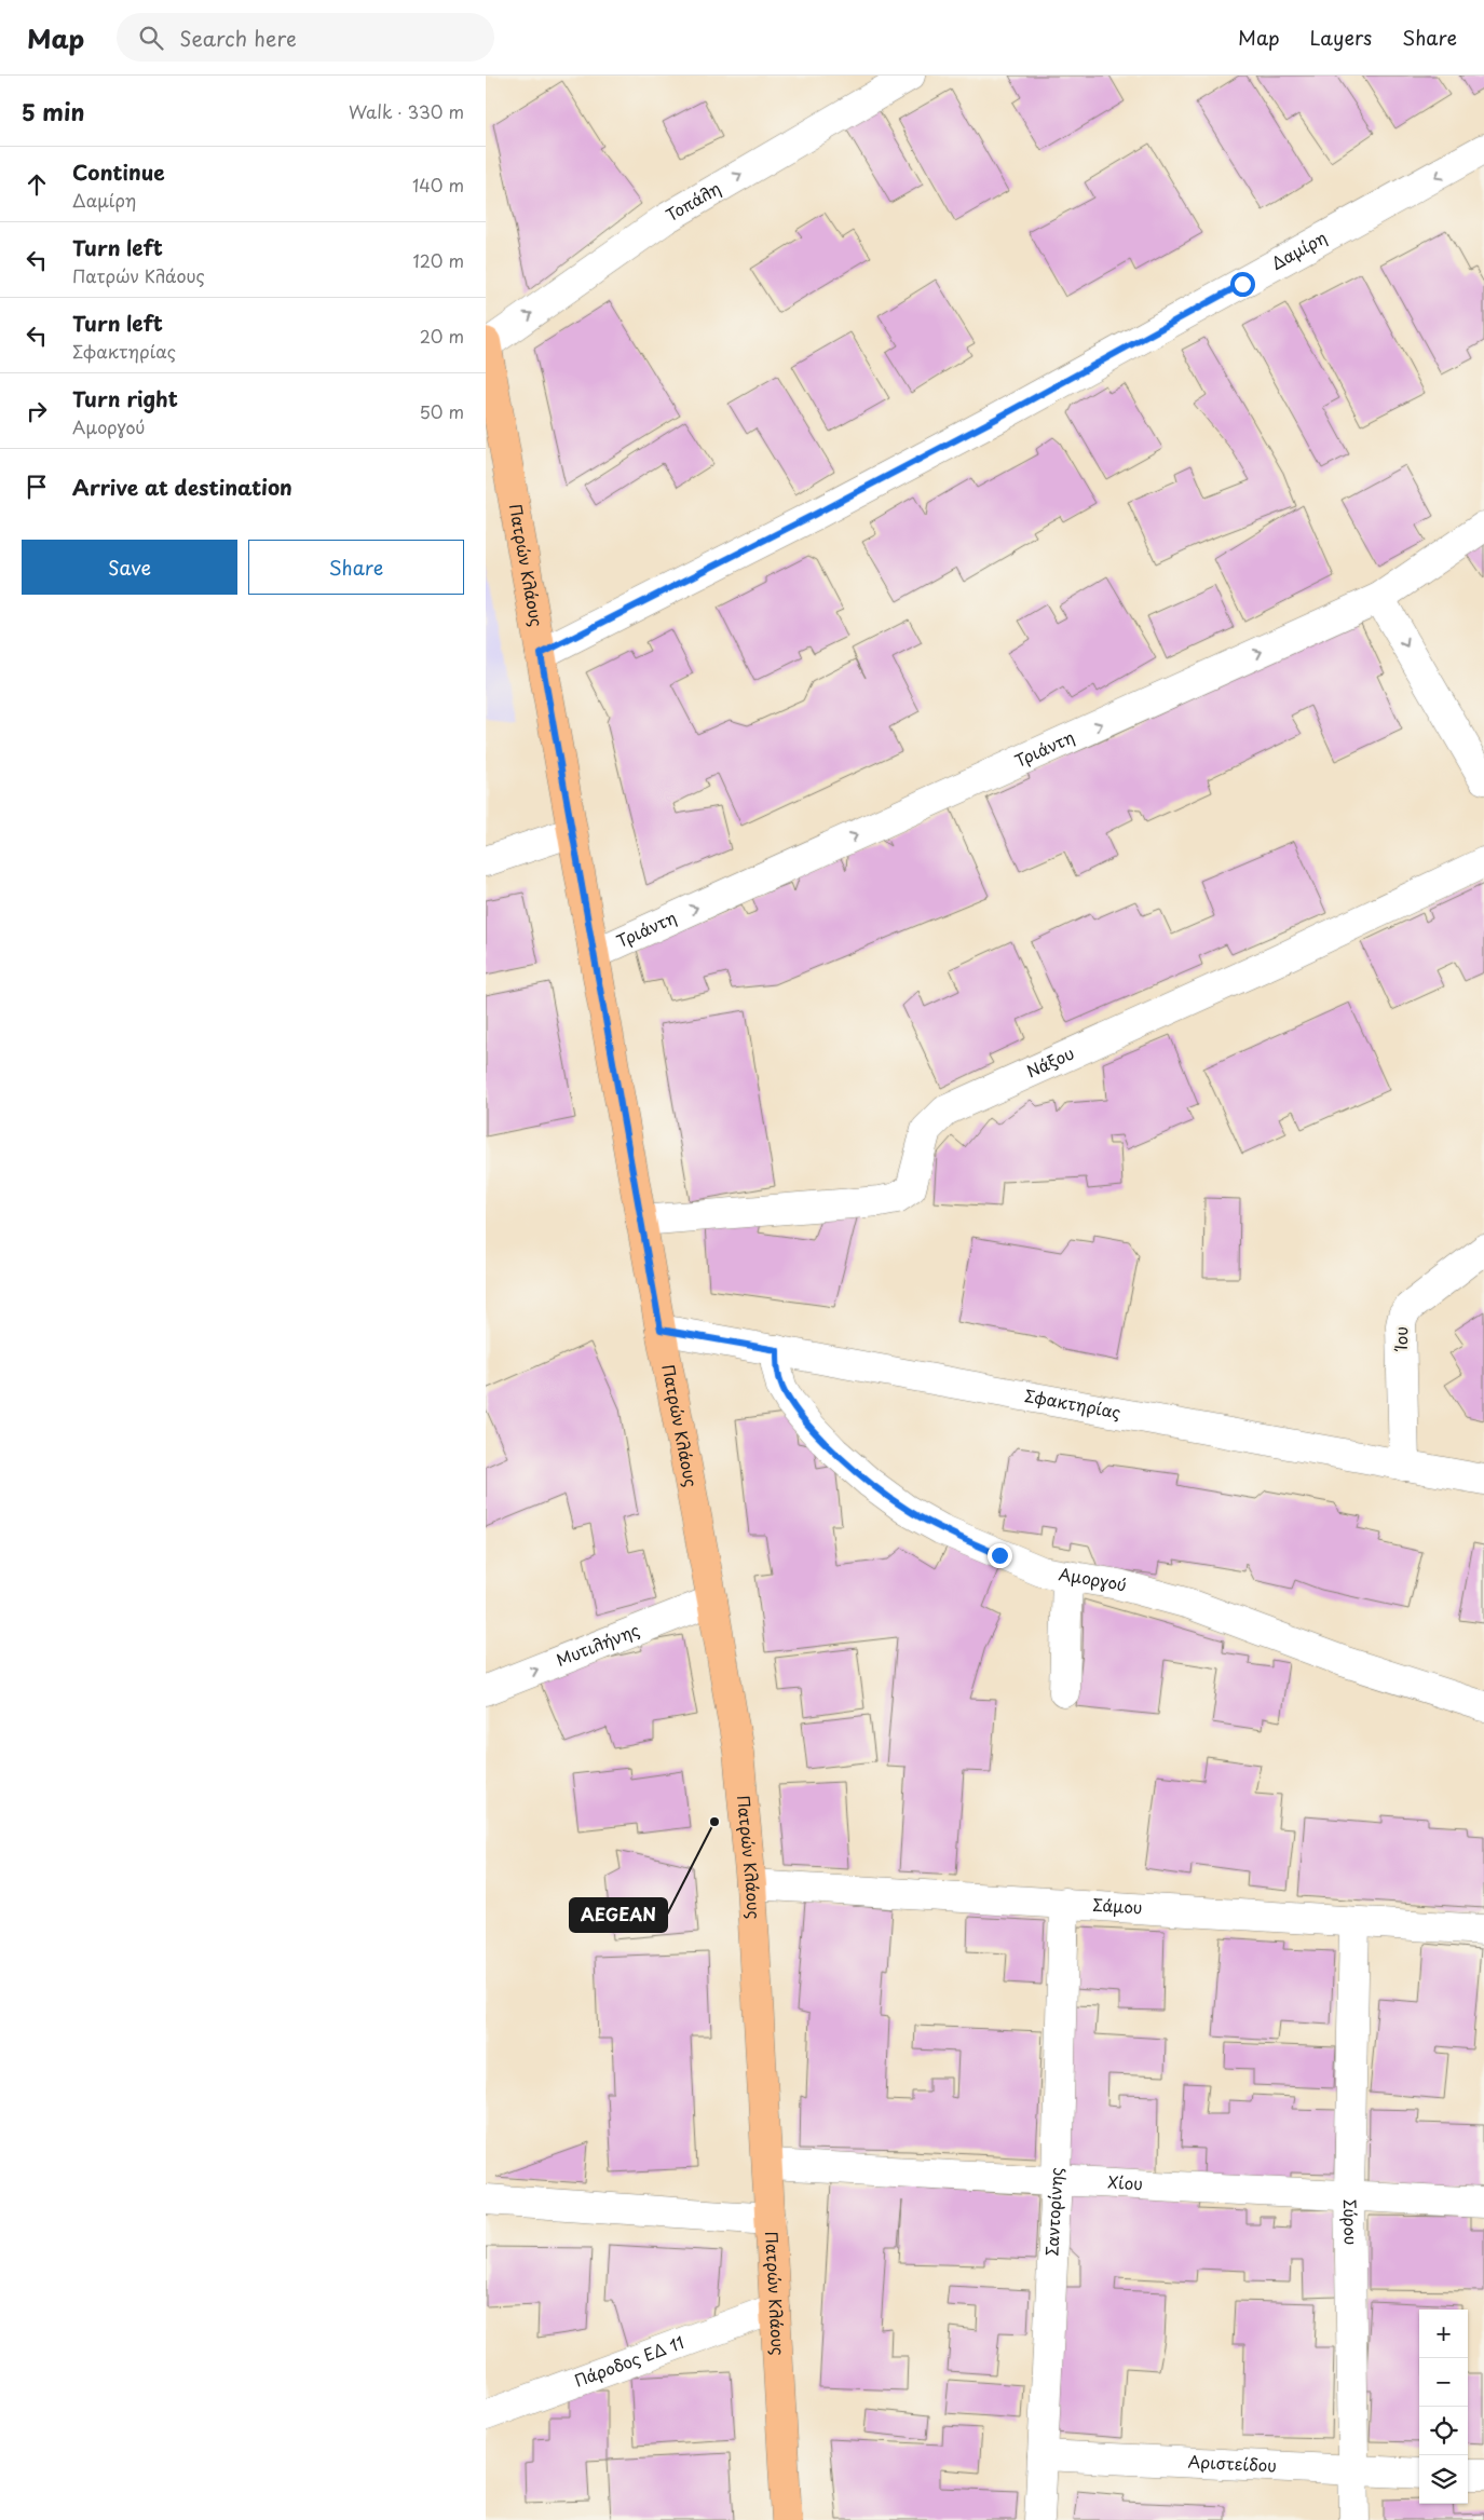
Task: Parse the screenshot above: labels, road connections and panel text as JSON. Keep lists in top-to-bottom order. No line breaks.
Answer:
{"streets":{"main road":["Πατρών Κλάους"],"street":["Τοπάλη","Δαμίρη","Τριάντη","Νάξου","Ίου","Σφακτηρίας","Αμοργού","Μυτιλήνης","Σάμου","Χίου","Σαντορίνης","Σύρου","Πάροδος ΕΔ 11","Αριστείδου"]},"crossings":[["Τοπάλη","Πατρών Κλάους"],["Δαμίρη","Πατρών Κλάους"],["Πατρών Κλάους","Τριάντη"],["Πατρών Κλάους","Νάξου"],["Πατρών Κλάους","Σφακτηρίας"],["Πατρών Κλάους","Μυτιλήνης"],["Πατρών Κλάους","Σάμου"],["Πατρών Κλάους","Χίου"],["Πατρών Κλάους","Πάροδος ΕΔ 11"],["Ίου","Σφακτηρίας"],["Σφακτηρίας","Αμοργού"],["Σάμου","Σαντορίνης"],["Σάμου","Σύρου"],["Χίου","Σαντορίνης"],["Χίου","Σύρου"],["Σαντορίνης","Αριστείδου"],["Σύρου","Αριστείδου"]],"one_way":["Τοπάλη","Δαμίρη","Τριάντη","Μυτιλήνης"],"places":["AEGEAN"],"page":{"header":"Map","search":"Search here","nav":["Map","Layers","Share"],"heading":["5 min","Walk · 330 m"],"list":[["Continue","Δαμίρη","140 m"],["Turn left","Πατρών Κλάους","120 m"],["Turn left","Σφακτηρίας","20 m"],["Turn right","Αμοργού","50 m"],"Arrive at destination"],"buttons":["Save","Share"],"map_buttons":["+","−"]}}
